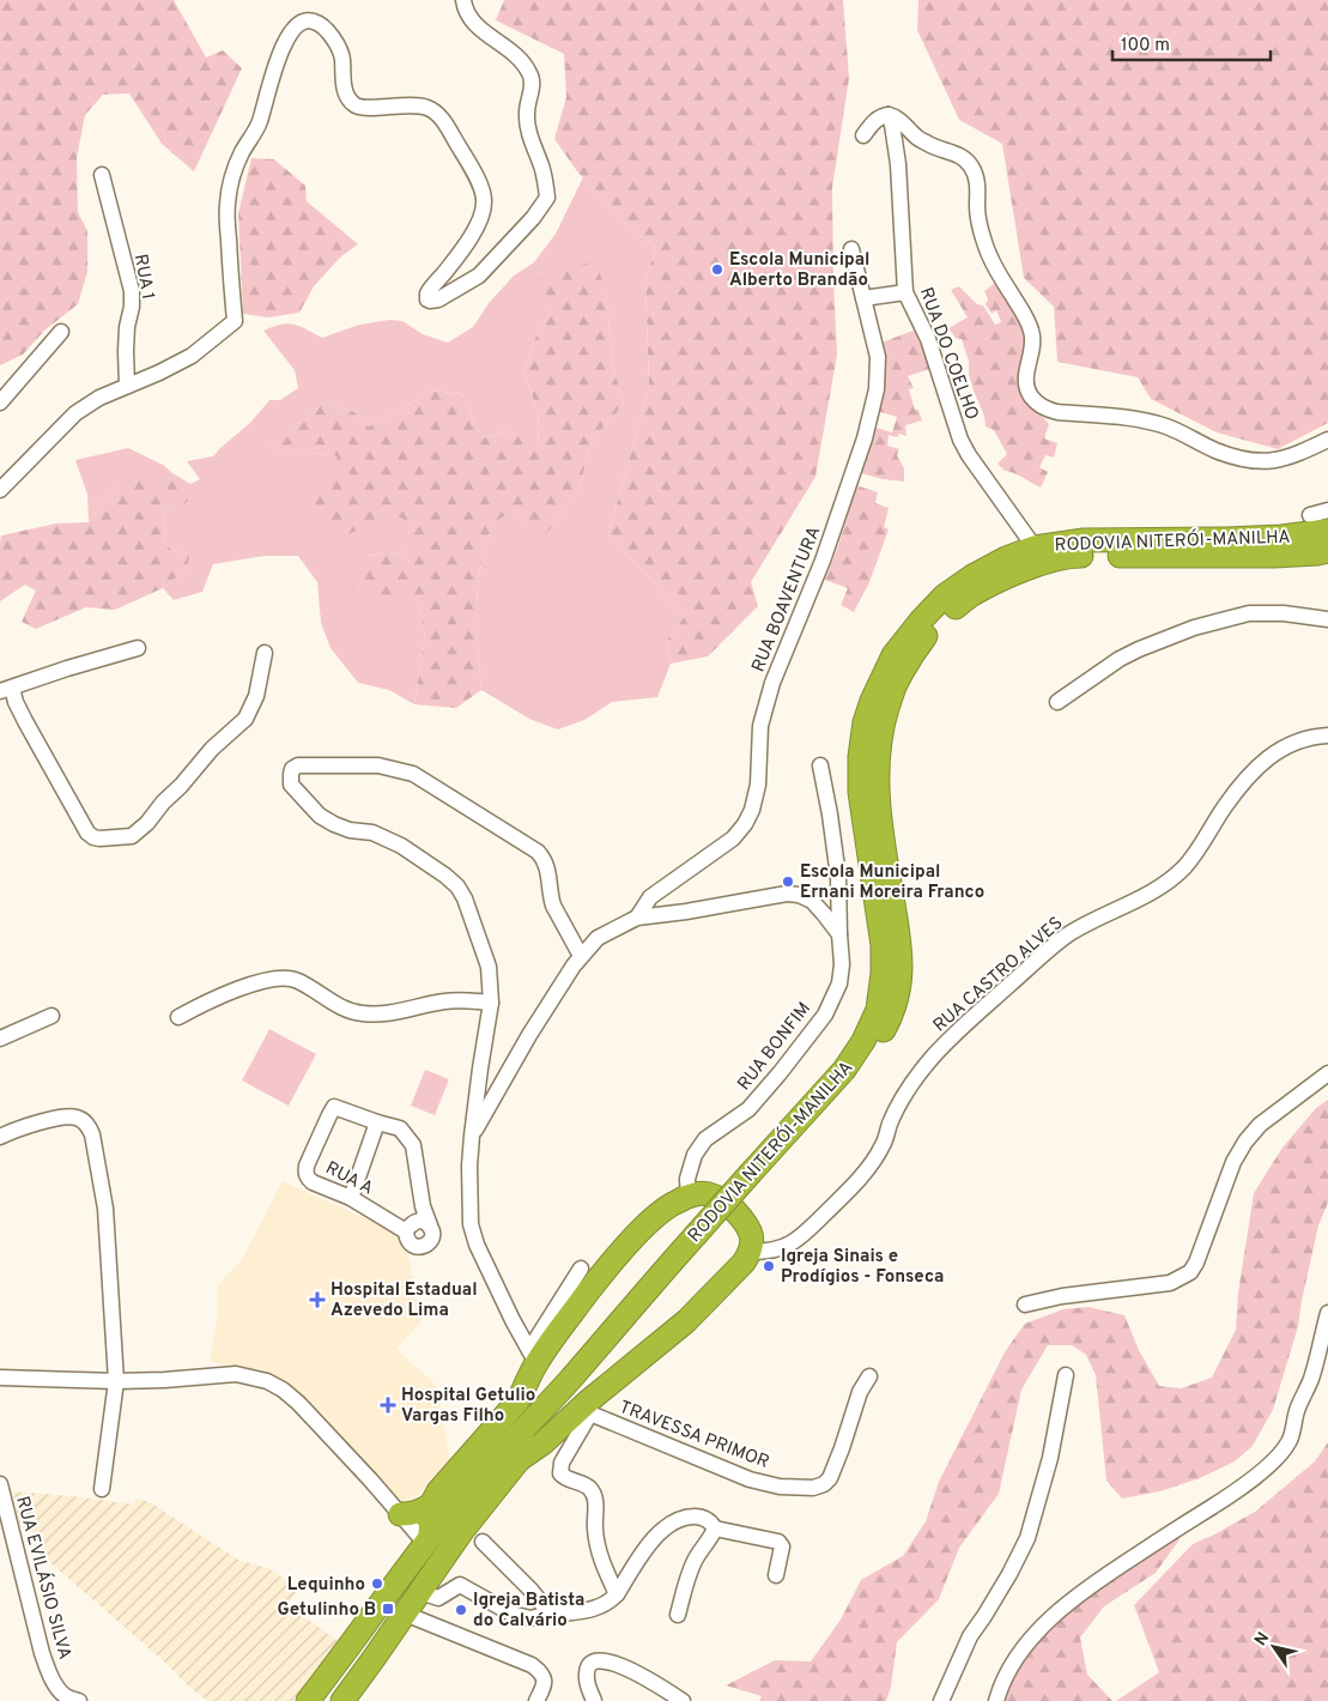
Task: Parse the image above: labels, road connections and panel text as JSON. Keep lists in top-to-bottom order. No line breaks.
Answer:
{"streets":{"highway":["RODOVIA NITERÓI-MANILHA"],"street":["RUA 1","RUA DO COELHO","RUA BOAVENTURA","RUA CASTRO ALVES","RUA BONFIM","RUA A","TRAVESSA PRIMOR","RUA EVILÁSIO SILVA"]},"crossings":[["RUA DO COELHO","RODOVIA NITERÓI-MANILHA"]],"places":{"other":["Escola Municipal Alberto Brandão","Escola Municipal Ernani Moreira Franco","Igreja Sinais e Prodígios - Fonseca","Lequinho","Igreja Batista do Calvário"],"health":["Hospital Estadual Azevedo Lima","Hospital Getulio Vargas Filho"],"transit":["Getulinho B"]},"scale_bar":"100 m","north":"top left"}
